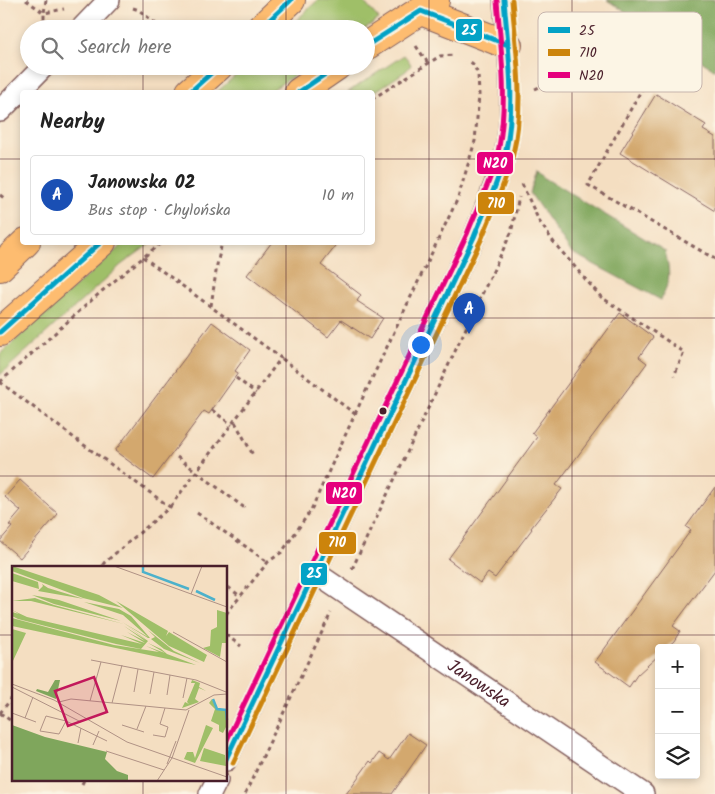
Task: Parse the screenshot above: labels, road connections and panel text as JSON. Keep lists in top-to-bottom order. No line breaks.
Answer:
{"streets":{"street":["Janowska"]},"lines":["transit line 25","transit line 710","transit line N20"],"legend":["25","710","N20"],"page":{"search":"Search here","heading":"Nearby","list":[{"mark":"A","name":"Janowska 02","note":"Bus stop · Chylońska","value":"10 m"}],"pins":"A","map_buttons":["+","−"]}}
